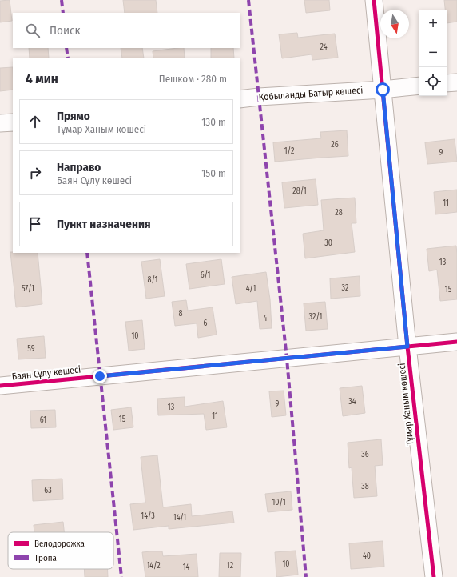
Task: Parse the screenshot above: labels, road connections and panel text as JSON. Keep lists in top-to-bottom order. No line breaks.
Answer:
{"streets":{"street":["Қобыланды Батыр көшесі","Баян Сұлу көшесі","Тұмар Ханым көшесі"]},"crossings":[["Қобыланды Батыр көшесі","Тұмар Ханым көшесі"],["Баян Сұлу көшесі","Тұмар Ханым көшесі"]],"house_numbers":["24","26","1/2","9","28/1","11","28","30","13","6/1","8/1","32","57/1","4/1","15","8","32/1","4","6","10","59","34","9","13","11","15","61","36","38","63","10/1","14/3","14/1","40","10","14/2","12","14"],"legend":["Велодорожка","Тропа"],"north":"bottom","page":{"map_buttons":["+","−"],"search":"Поиск","heading":["4 мин","Пешком · 280 m"],"list":[["Прямо","Тұмар Ханым көшесі","130 m"],["Направо","Баян Сұлу көшесі","150 m"],"Пункт назначения"]}}
